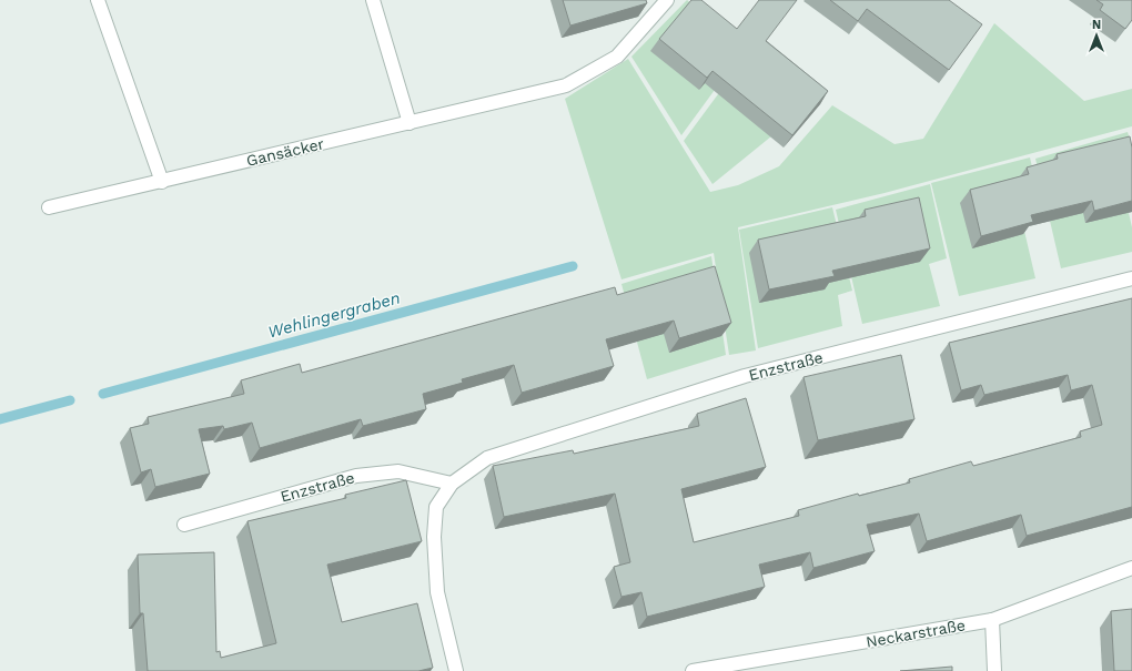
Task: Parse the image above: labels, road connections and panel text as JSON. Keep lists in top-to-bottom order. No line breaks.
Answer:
{"streets":{"street":["Gansäcker","Enzstraße","Neckarstraße"]},"water":["Wehlingergraben"],"north":"top"}
